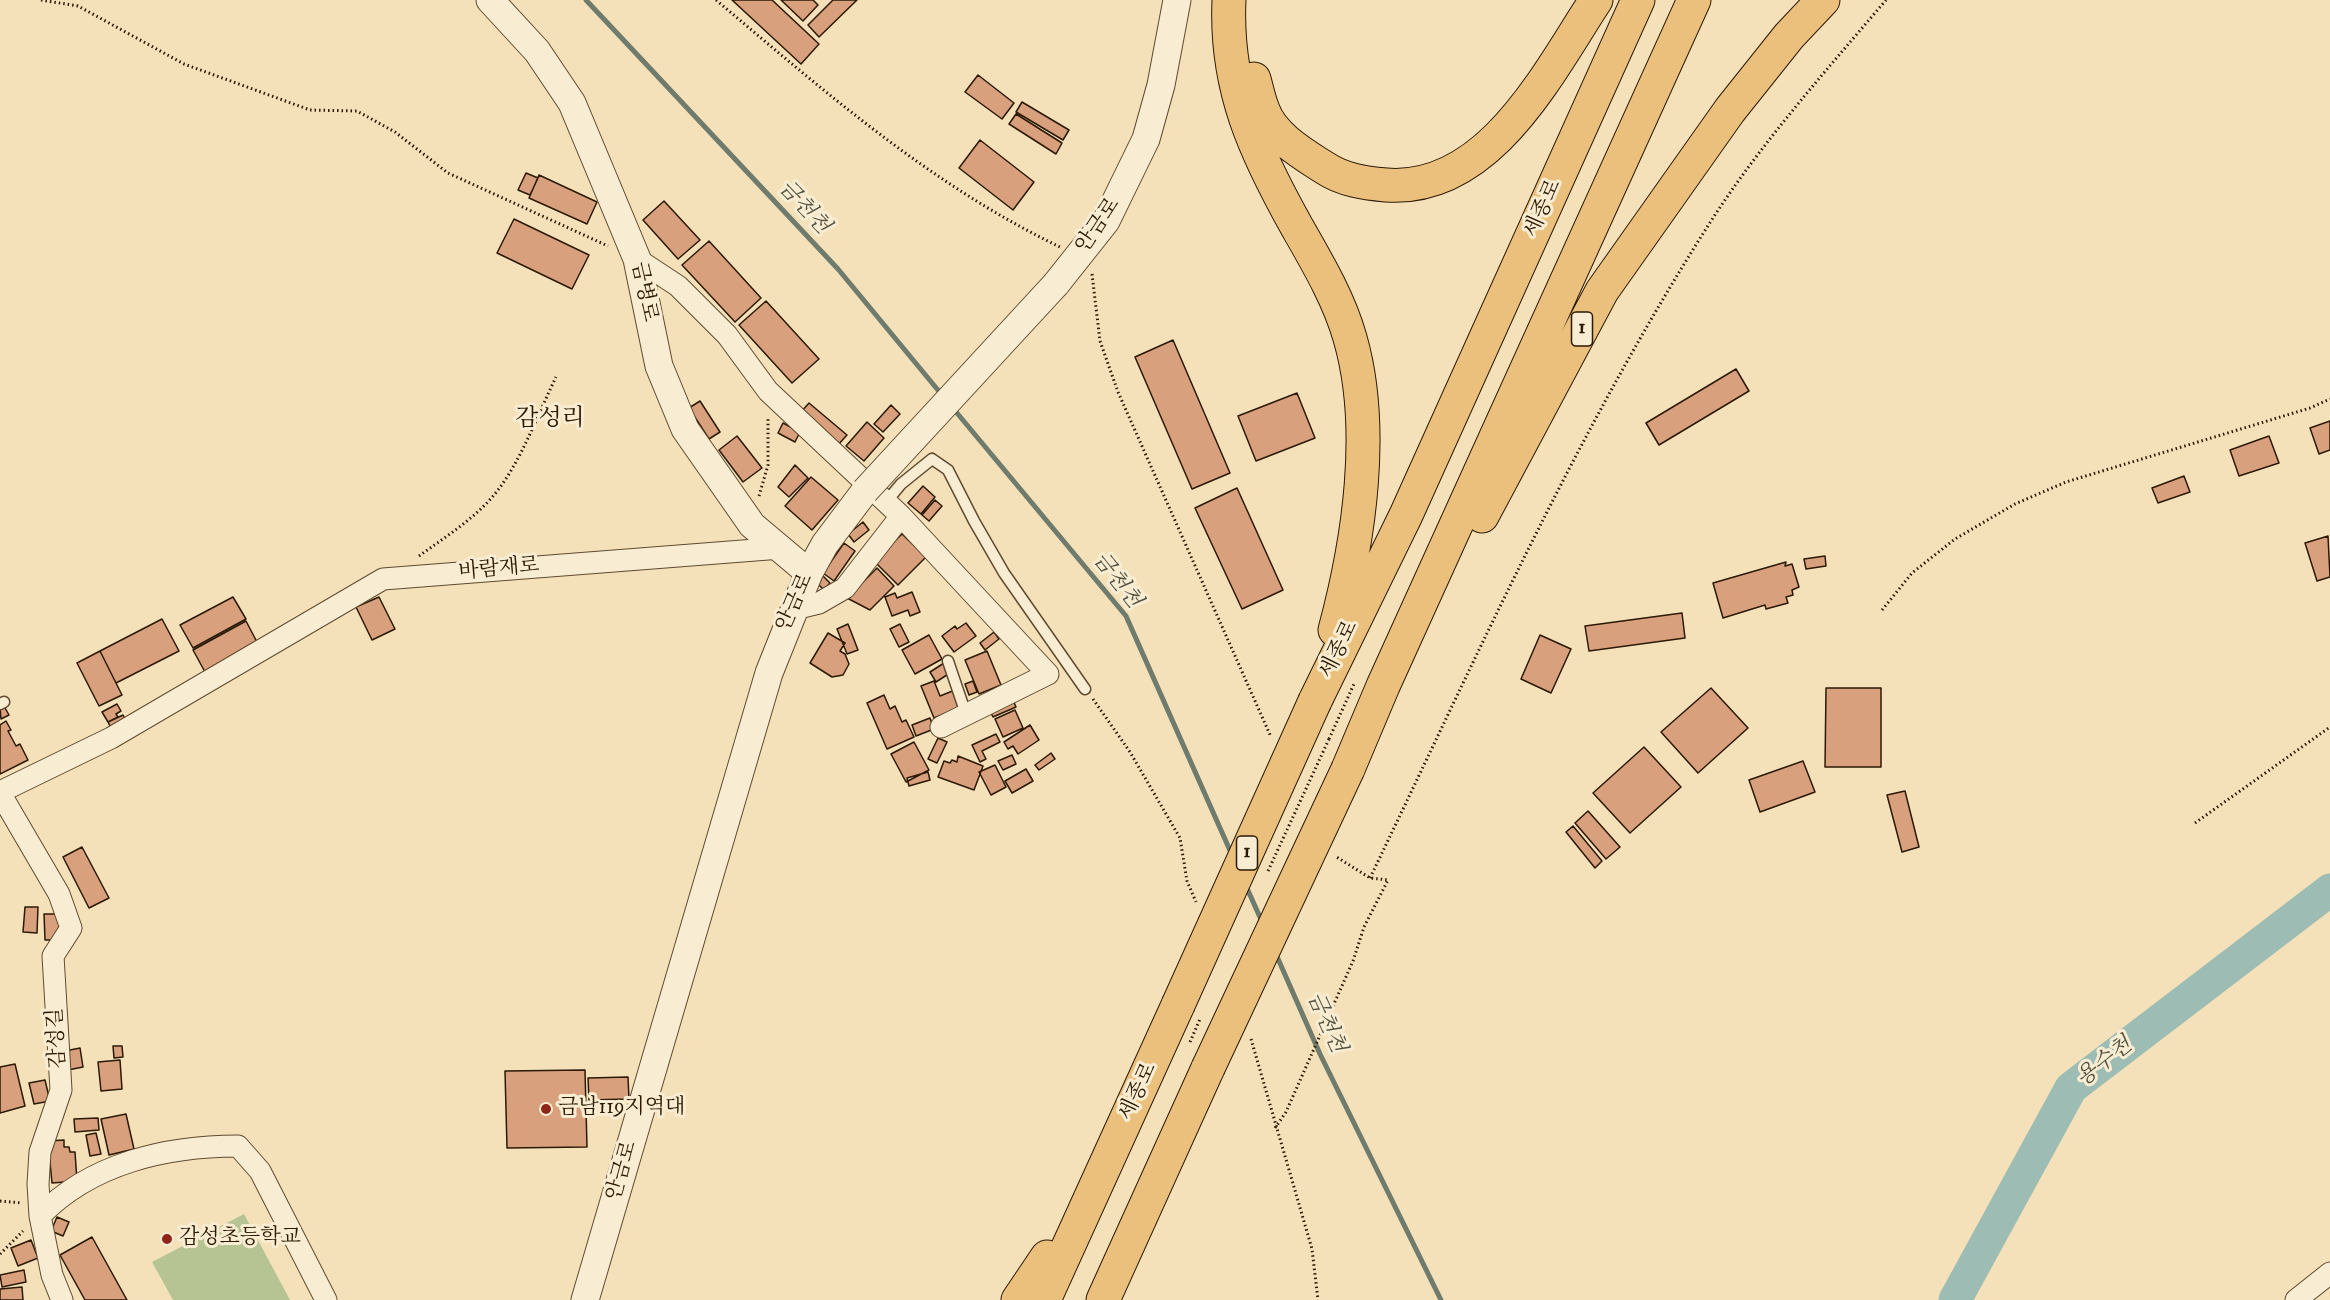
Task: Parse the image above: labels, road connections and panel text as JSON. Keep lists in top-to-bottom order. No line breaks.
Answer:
{"streets":{"highway":["세종로","1"],"street":["안금로","금병로","바람재로","감성길"]},"crossings":[["세종로","1"],["안금로","금병로"],["금병로","바람재로"],["바람재로","감성길"]],"districts":["감성리"],"water":["금천천","용수천"],"places":["금남119지역대","감성초등학교"]}
